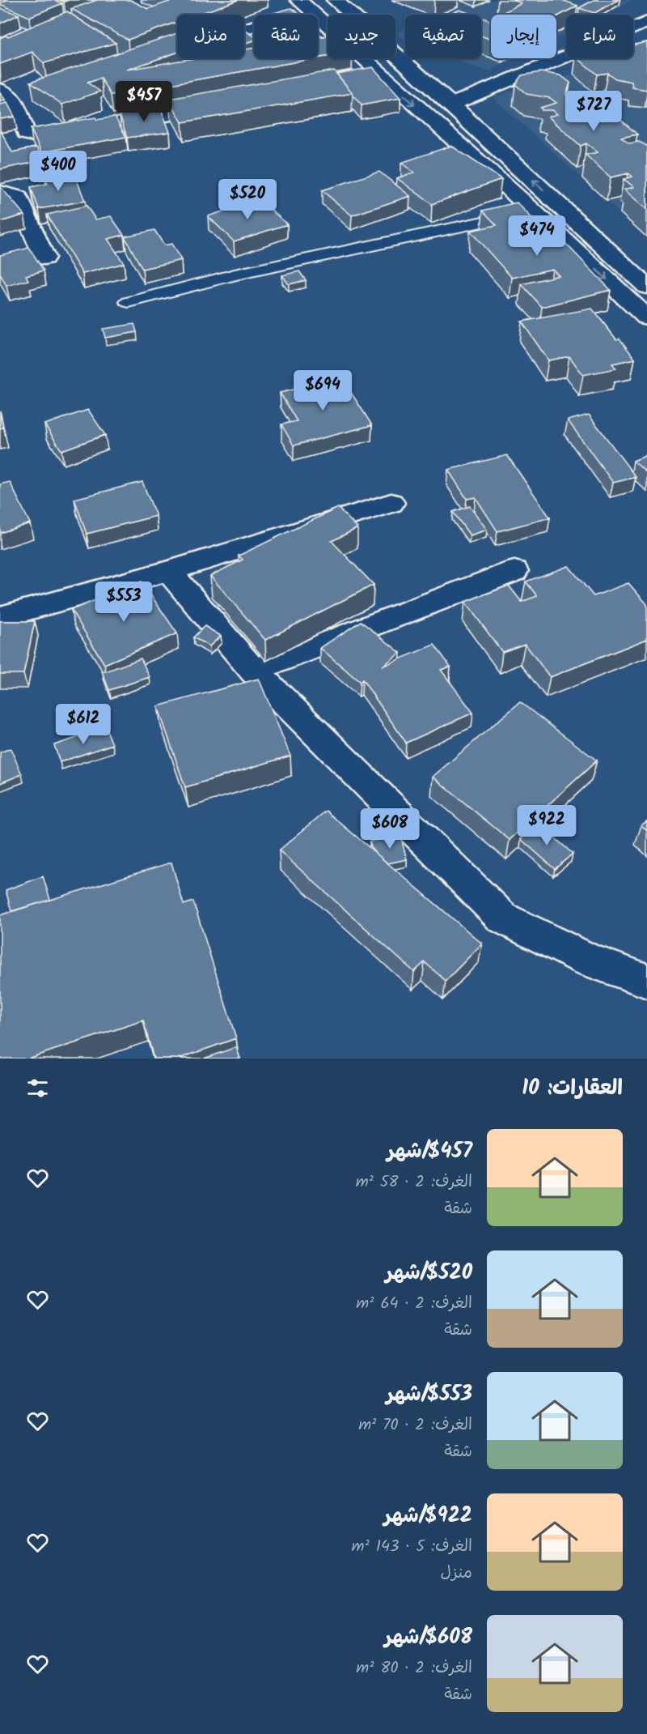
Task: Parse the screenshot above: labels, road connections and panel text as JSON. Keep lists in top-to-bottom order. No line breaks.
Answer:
{"page":{"chip":["شراء","إيجار","تصفية","جديد","شقة","منزل"],"price":["$457","$727","$400","$520","$474","$694","$553","$612","$922","$608"],"heading":"العقارات: 10","list":[{"name":"$457/شهر","note":"الغرف: 2 · 58 m² · شقة"},{"name":"$520/شهر","note":"الغرف: 2 · 64 m² · شقة"},{"name":"$553/شهر","note":"الغرف: 2 · 70 m² · شقة"},{"name":"$922/شهر","note":"الغرف: 5 · 143 m² · منزل"},{"name":"$608/شهر","note":"الغرف: 2 · 80 m² · شقة"}]}}
